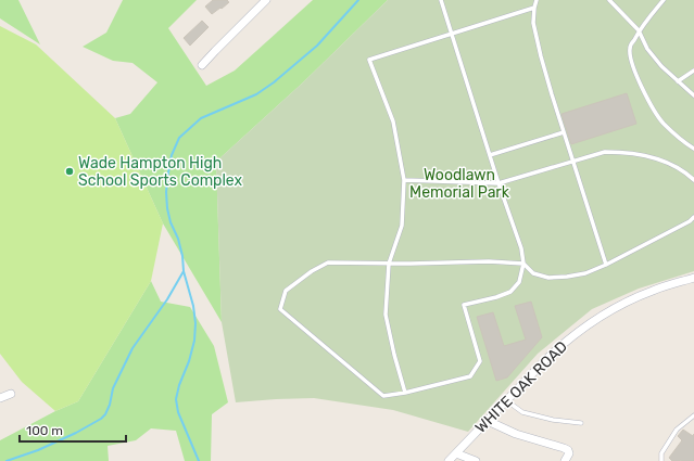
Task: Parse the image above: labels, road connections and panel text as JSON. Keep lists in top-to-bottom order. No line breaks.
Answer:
{"streets":{"street":["WHITE OAK ROAD"]},"parks":["Woodlawn Memorial Park"],"places":["Wade Hampton High School Sports Complex"],"scale_bar":"100 m"}
